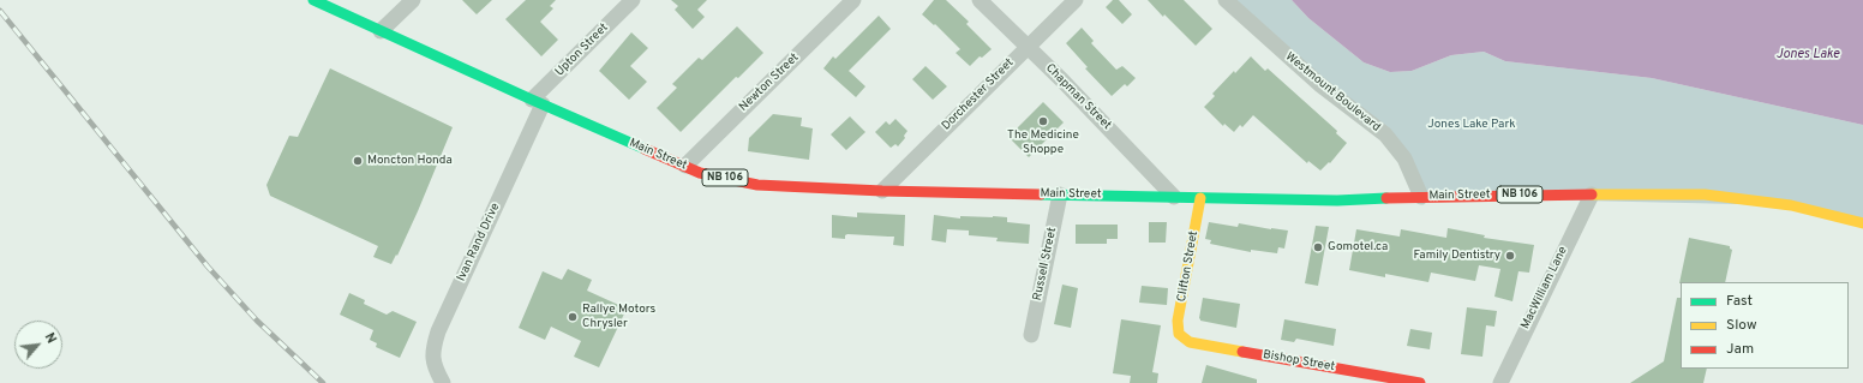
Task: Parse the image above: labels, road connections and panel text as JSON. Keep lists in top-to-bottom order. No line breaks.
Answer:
{"streets":{"main road":["Main Street","NB 106","Clifton Street","Bishop Street"],"street":["Upton Street","Newton Street","Westmount Boulevard","Dorchester Street","Chapman Street","Ivan Rand Drive","Russell Street","MacWilliam Lane"]},"crossings":[["Upton Street","Main Street"],["Upton Street","Ivan Rand Drive"],["Newton Street","Main Street"],["Westmount Boulevard","Main Street"],["Dorchester Street","Chapman Street"],["Dorchester Street","Main Street"],["Chapman Street","Main Street"],["Main Street","Ivan Rand Drive"],["Main Street","Russell Street"],["Main Street","Clifton Street"],["Main Street","MacWilliam Lane"],["Clifton Street","Bishop Street"]],"water":["Jones Lake"],"parks":["Jones Lake Park"],"places":["The Medicine Shoppe","Moncton Honda","Gomotel.ca","Family Dentistry","Rallye Motors Chrysler"],"legend":["Fast","Slow","Jam"],"north":"top right"}
